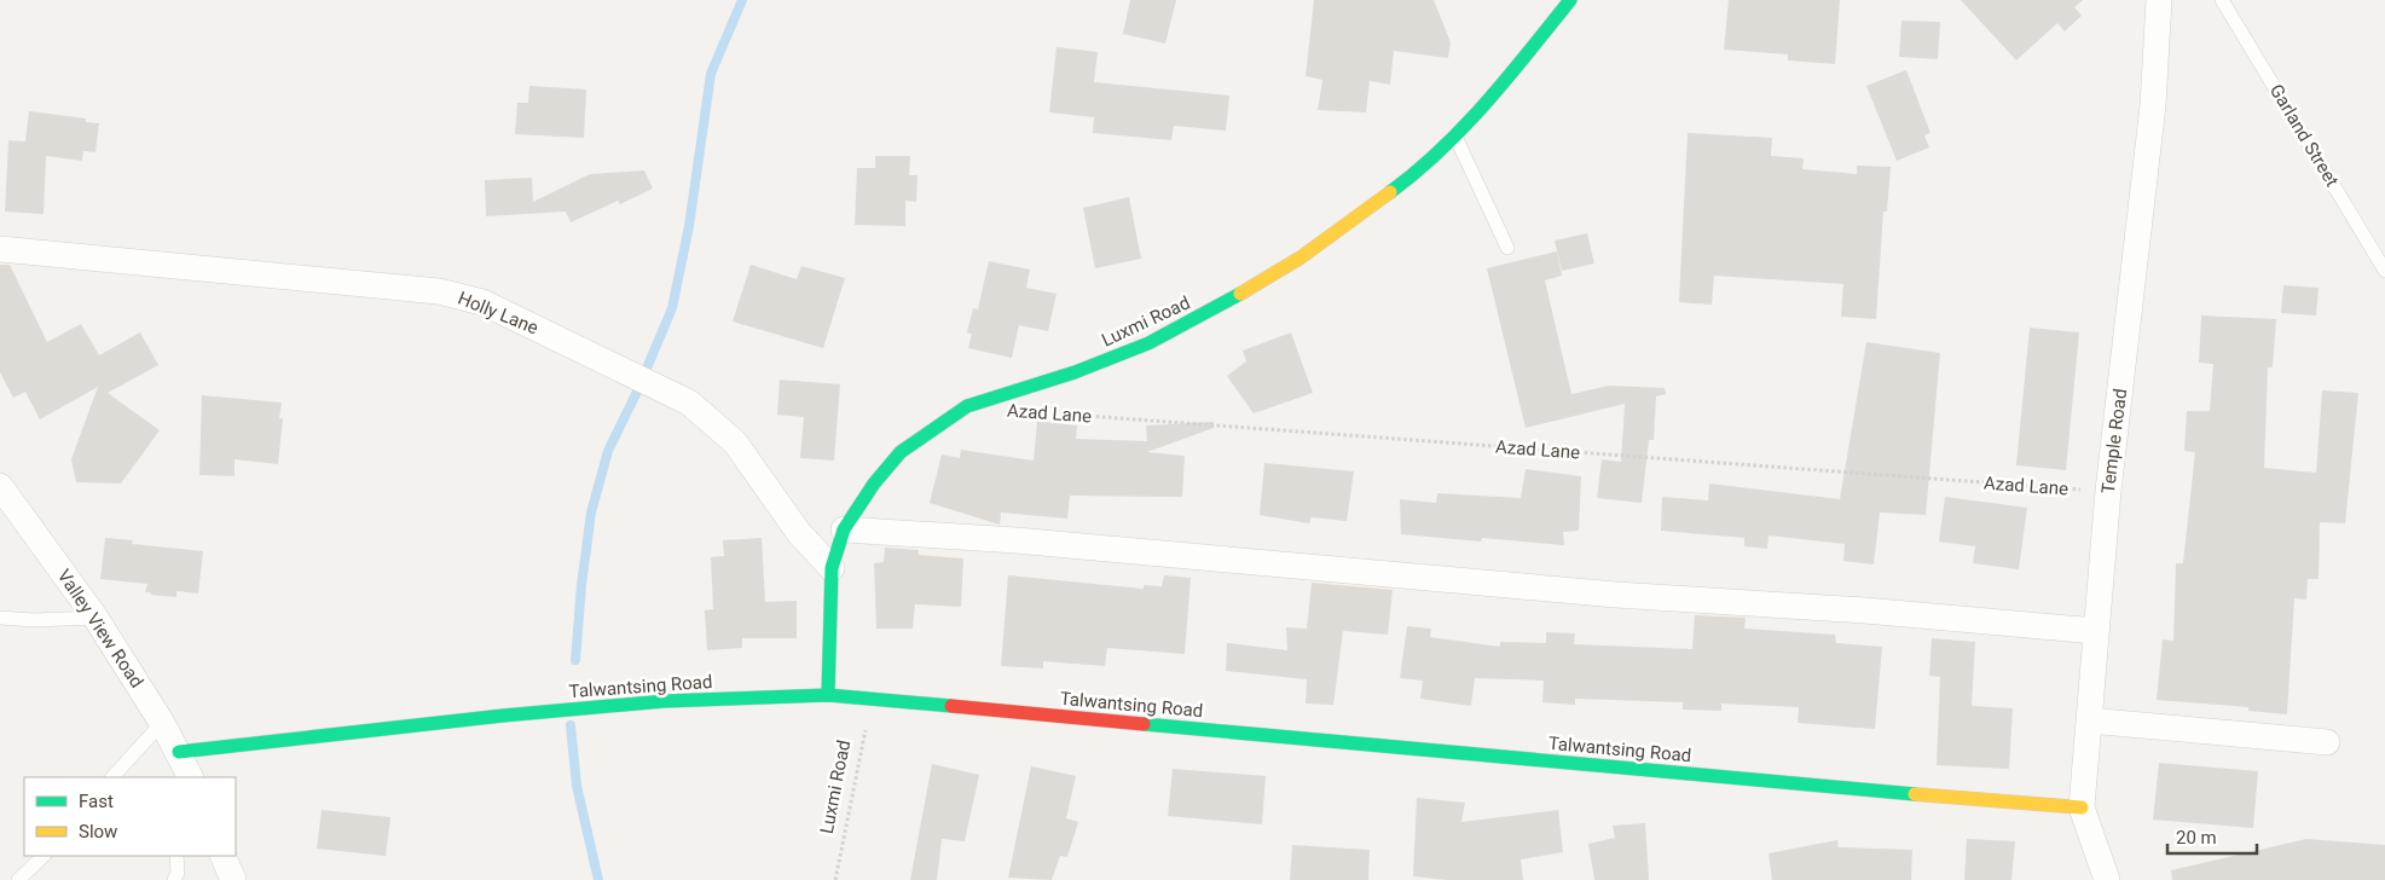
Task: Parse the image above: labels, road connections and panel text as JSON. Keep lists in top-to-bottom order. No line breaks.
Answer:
{"streets":{"street":["Holly Lane","Luxmi Road","Temple Road","Valley View Road","Talwantsing Road"],"lane":["Garland Street"],"path":["Azad Lane"]},"crossings":[["Holly Lane","Luxmi Road"],["Luxmi Road","Talwantsing Road"],["Azad Lane","Temple Road"],["Temple Road","Talwantsing Road"],["Valley View Road","Talwantsing Road"]],"legend":["Fast","Slow"],"scale_bar":"20 m"}
